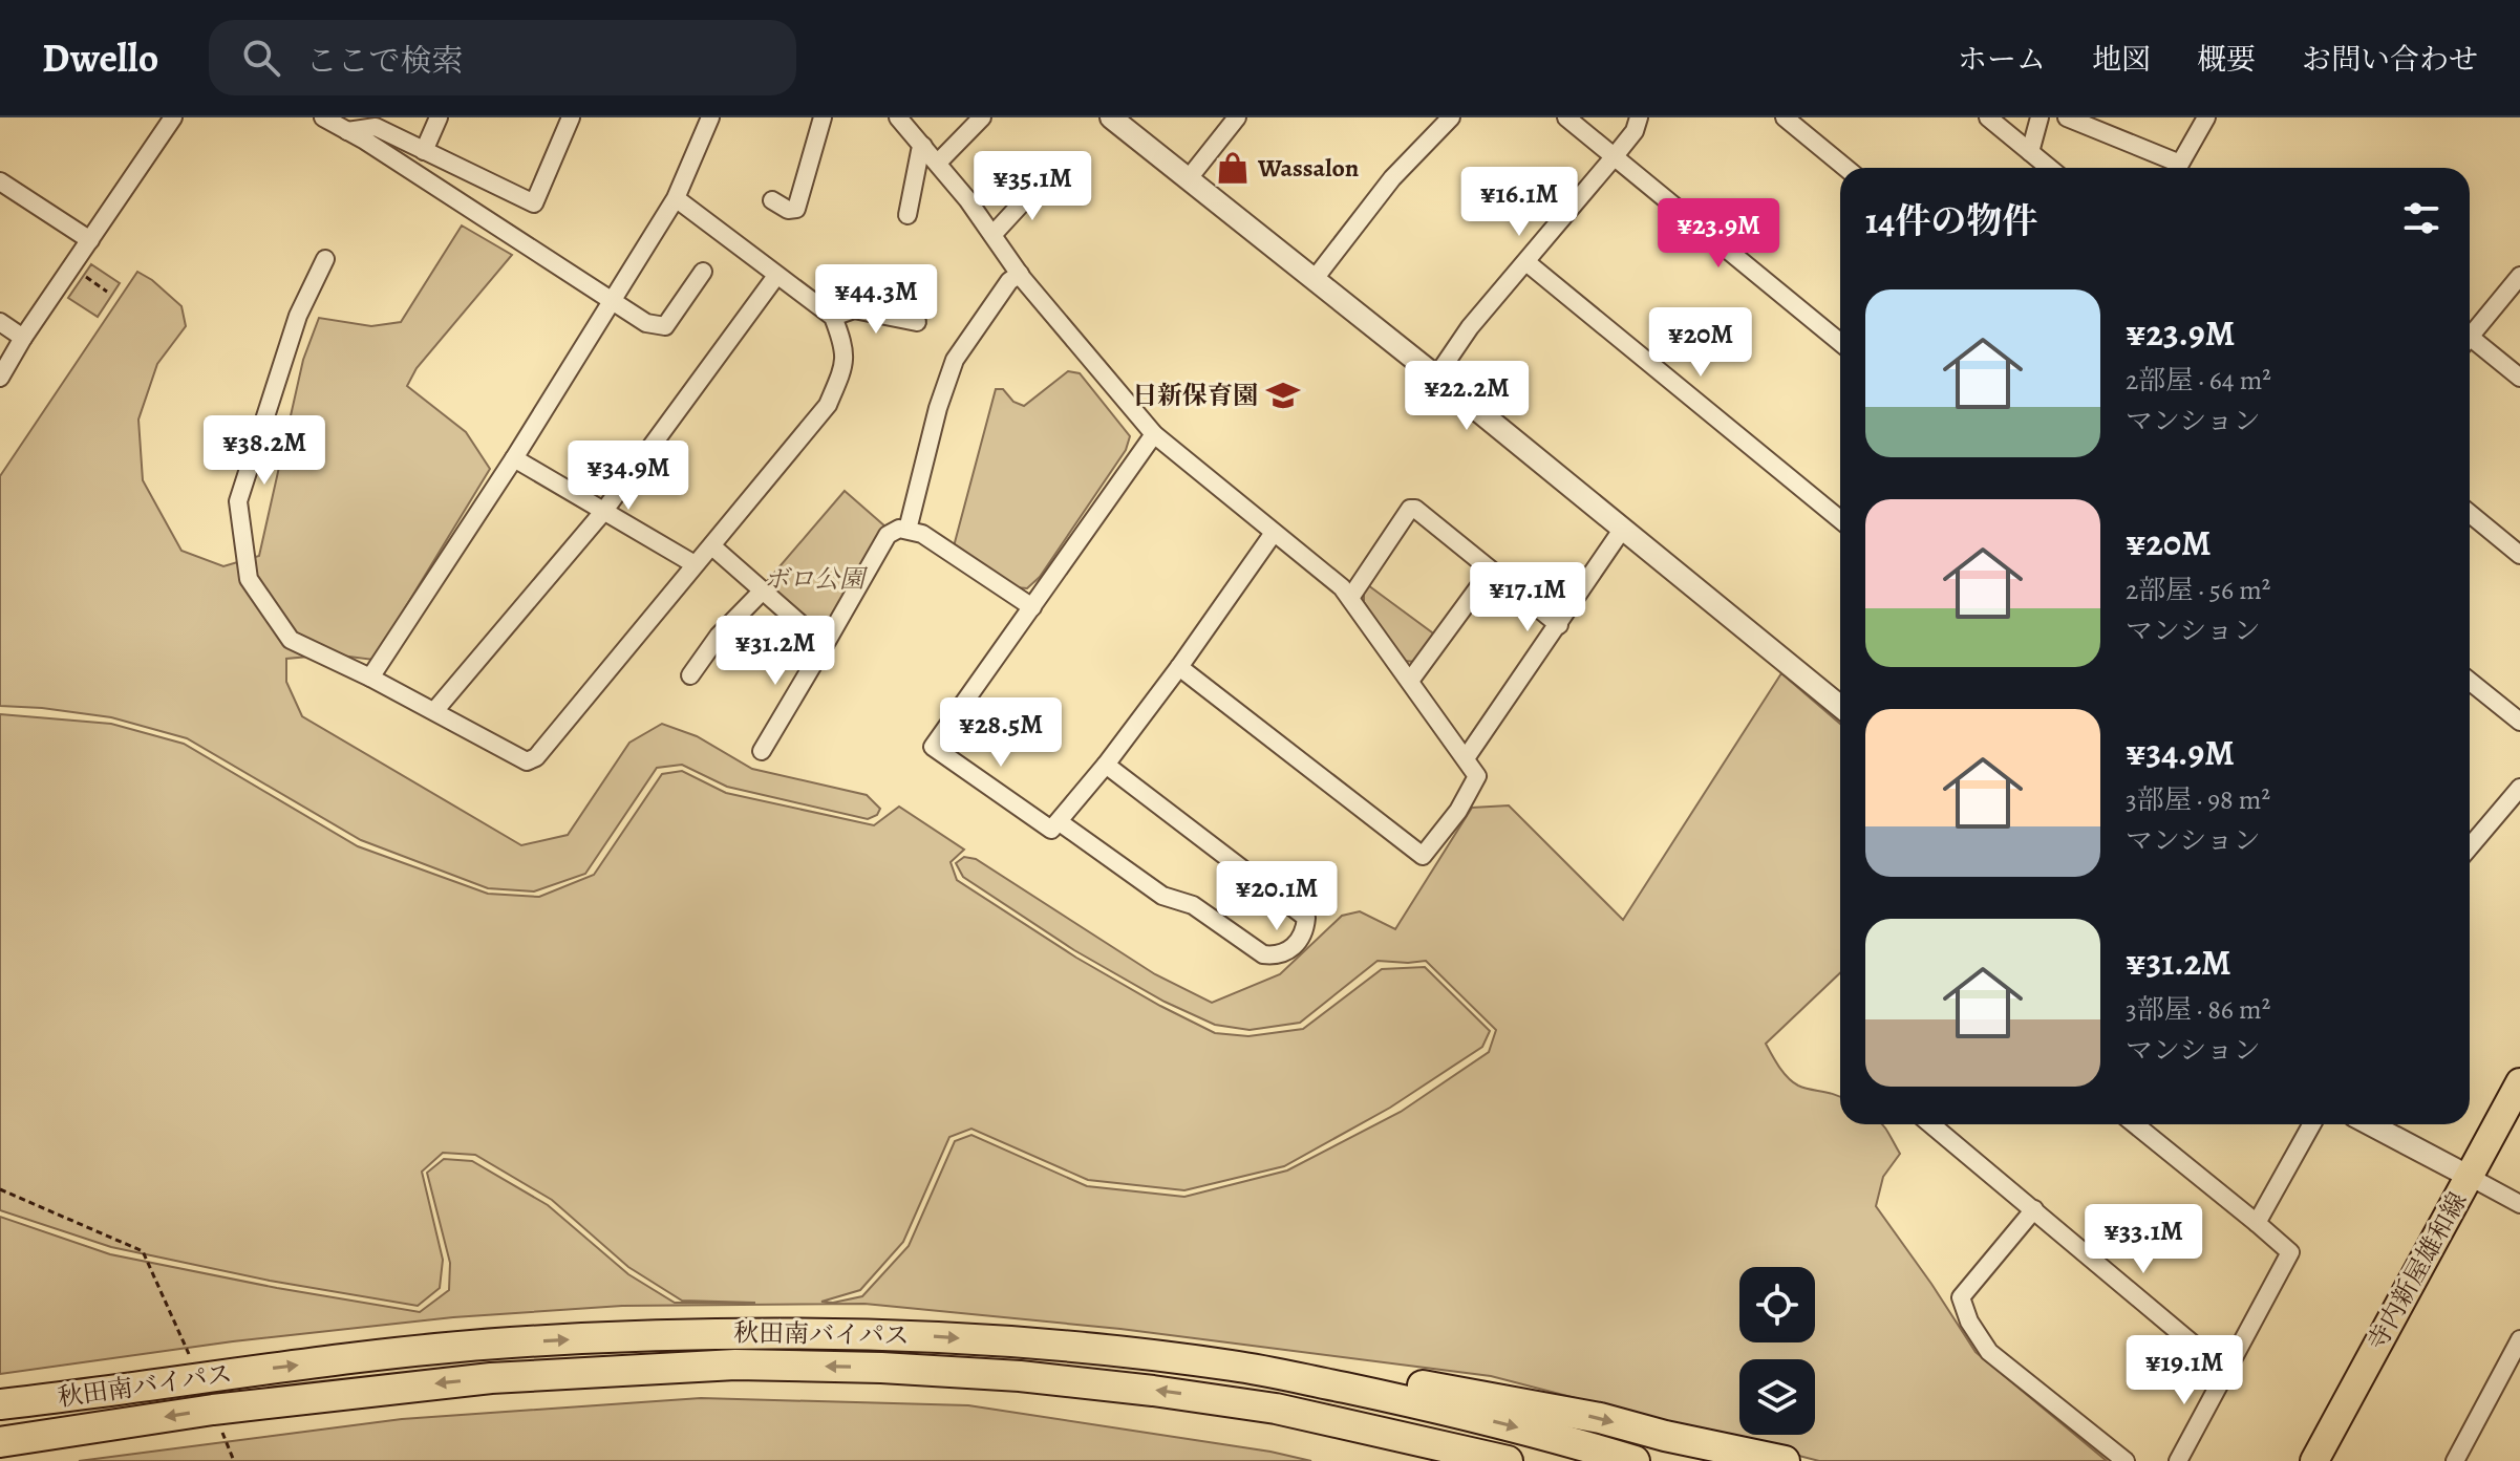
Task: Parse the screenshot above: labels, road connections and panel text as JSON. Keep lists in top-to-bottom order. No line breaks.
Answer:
{"streets":{"highway":["秋田南バイパス"],"main road":["寺内新屋雄和線"]},"parks":["ボロ公園"],"places":{"shop":["Wassalon"],"school or university":["日新保育園"]},"page":{"header":"Dwello","search":"ここで検索","nav":["ホーム","地図","概要","お問い合わせ"],"price":["¥35.1M","¥16.1M","¥23.9M","¥44.3M","¥20M","¥22.2M","¥38.2M","¥34.9M","¥17.1M","¥31.2M","¥28.5M","¥20.1M","¥33.1M","¥19.1M"],"heading":"14件の物件","list":[{"name":"¥23.9M","note":"2部屋 · 64 m² · マンション"},{"name":"¥20M","note":"2部屋 · 56 m² · マンション"},{"name":"¥34.9M","note":"3部屋 · 98 m² · マンション"},{"name":"¥31.2M","note":"3部屋 · 86 m² · マンション"}]}}
